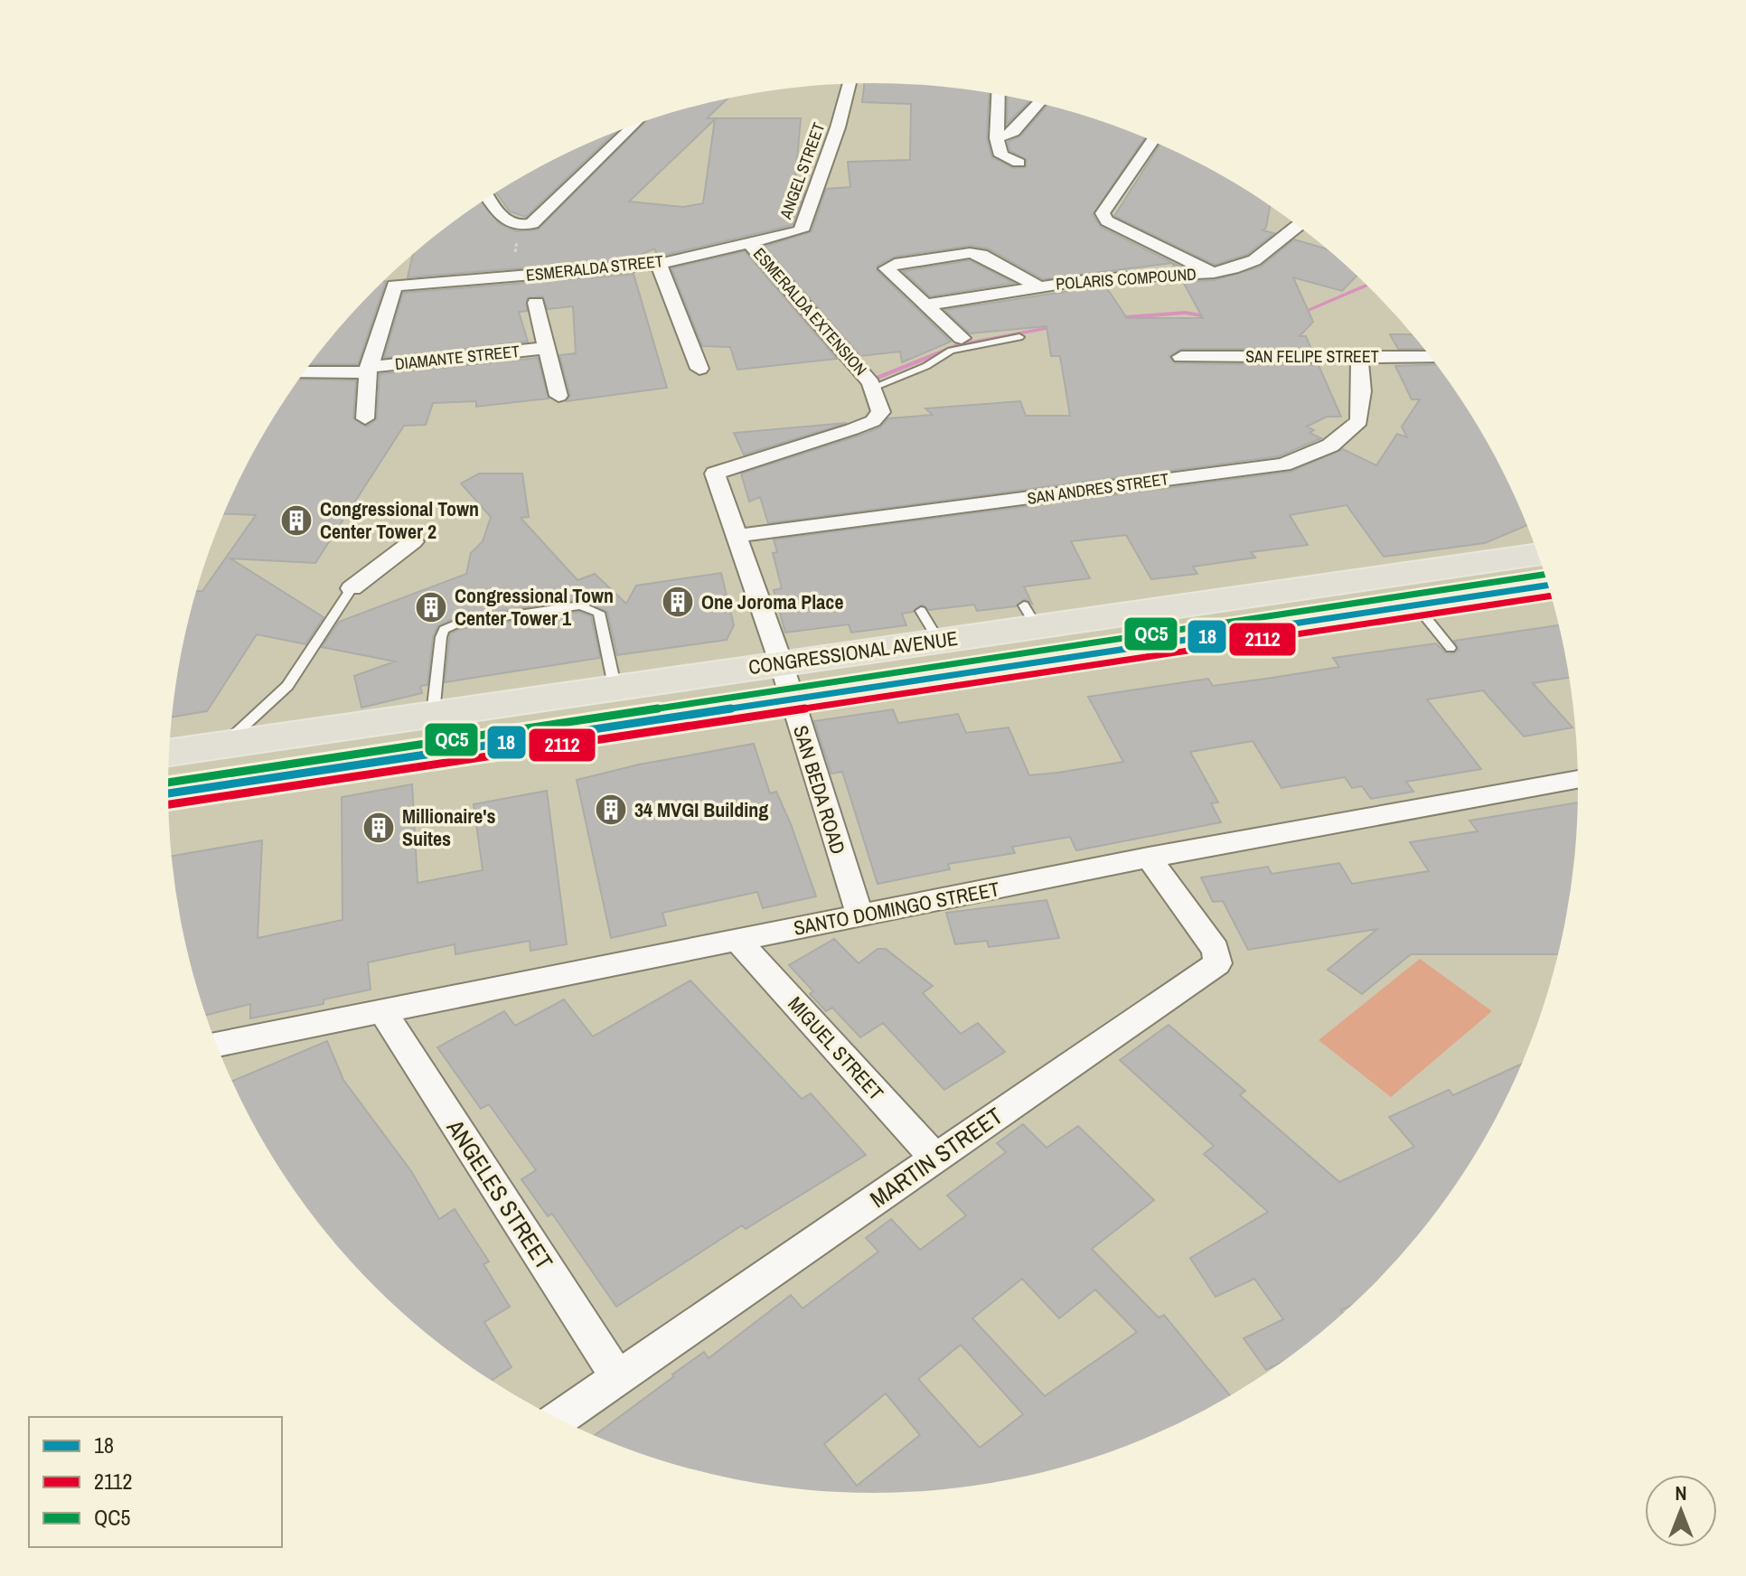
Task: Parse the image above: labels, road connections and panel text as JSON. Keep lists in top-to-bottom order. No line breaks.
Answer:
{"streets":{"main road":["CONGRESSIONAL AVENUE"],"street":["ANGEL STREET","ESMERALDA STREET","POLARIS COMPOUND","ESMERALDA EXTENSION","SAN FELIPE STREET","DIAMANTE STREET","SAN ANDRES STREET","SAN BEDA ROAD","SANTO DOMINGO STREET","MIGUEL STREET","MARTIN STREET","ANGELES STREET"]},"crossings":[["ANGEL STREET","ESMERALDA STREET"],["ESMERALDA STREET","ESMERALDA EXTENSION"],["ESMERALDA STREET","DIAMANTE STREET"],["SAN FELIPE STREET","SAN ANDRES STREET"],["CONGRESSIONAL AVENUE","SAN BEDA ROAD"],["SAN BEDA ROAD","SANTO DOMINGO STREET"],["SANTO DOMINGO STREET","MIGUEL STREET"],["SANTO DOMINGO STREET","MARTIN STREET"],["SANTO DOMINGO STREET","ANGELES STREET"],["MIGUEL STREET","MARTIN STREET"],["MARTIN STREET","ANGELES STREET"]],"places":{"building":["Congressional Town Center Tower 2","One Joroma Place","Congressional Town Center Tower 1","34 MVGI Building","Millionaire's Suites"]},"lines":["transit line QC5","transit line 18","transit line 2112"],"legend":["18","2112","QC5"],"north":"top"}
